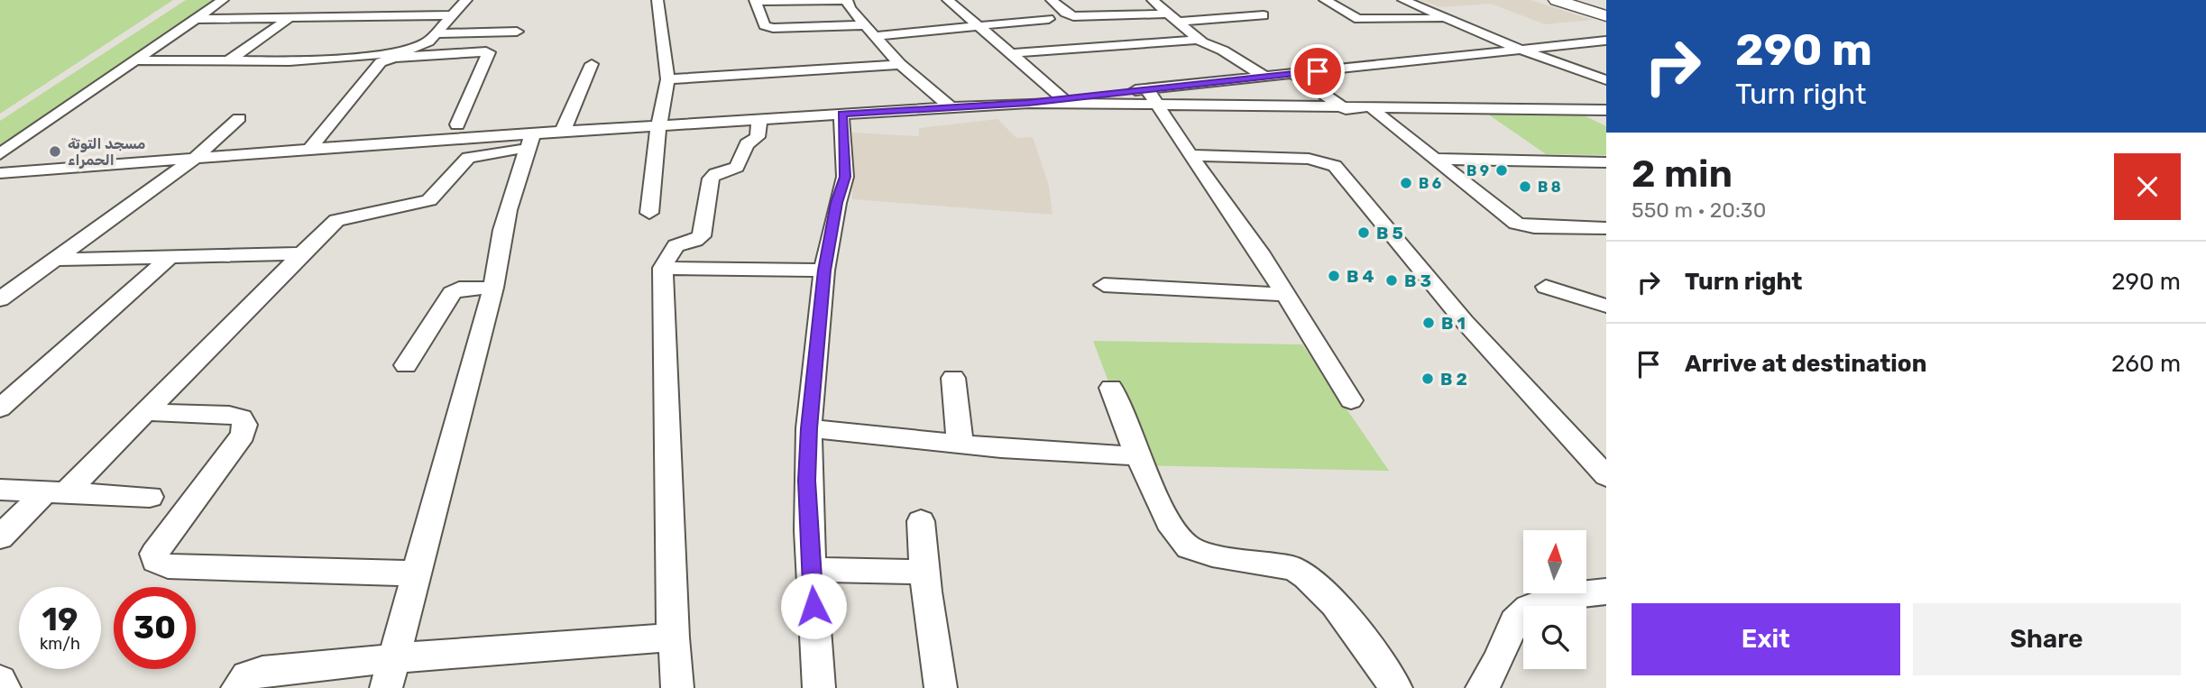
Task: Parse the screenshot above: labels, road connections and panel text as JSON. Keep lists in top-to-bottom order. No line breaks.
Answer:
{"places":["مسجد التوتة الحمراء","B 9","B 6","B 8","B 5","B 4","B 3","B 1","B 2"],"north":"top","page":{"turn":["290 m","Turn right"],"heading":["2 min","550 m · 20:30"],"list":[{"name":"Turn right","value":"290 m"},{"name":"Arrive at destination","value":"260 m"}],"speed":"19 km/h","limit":"30","buttons":["Exit","Share"]}}
